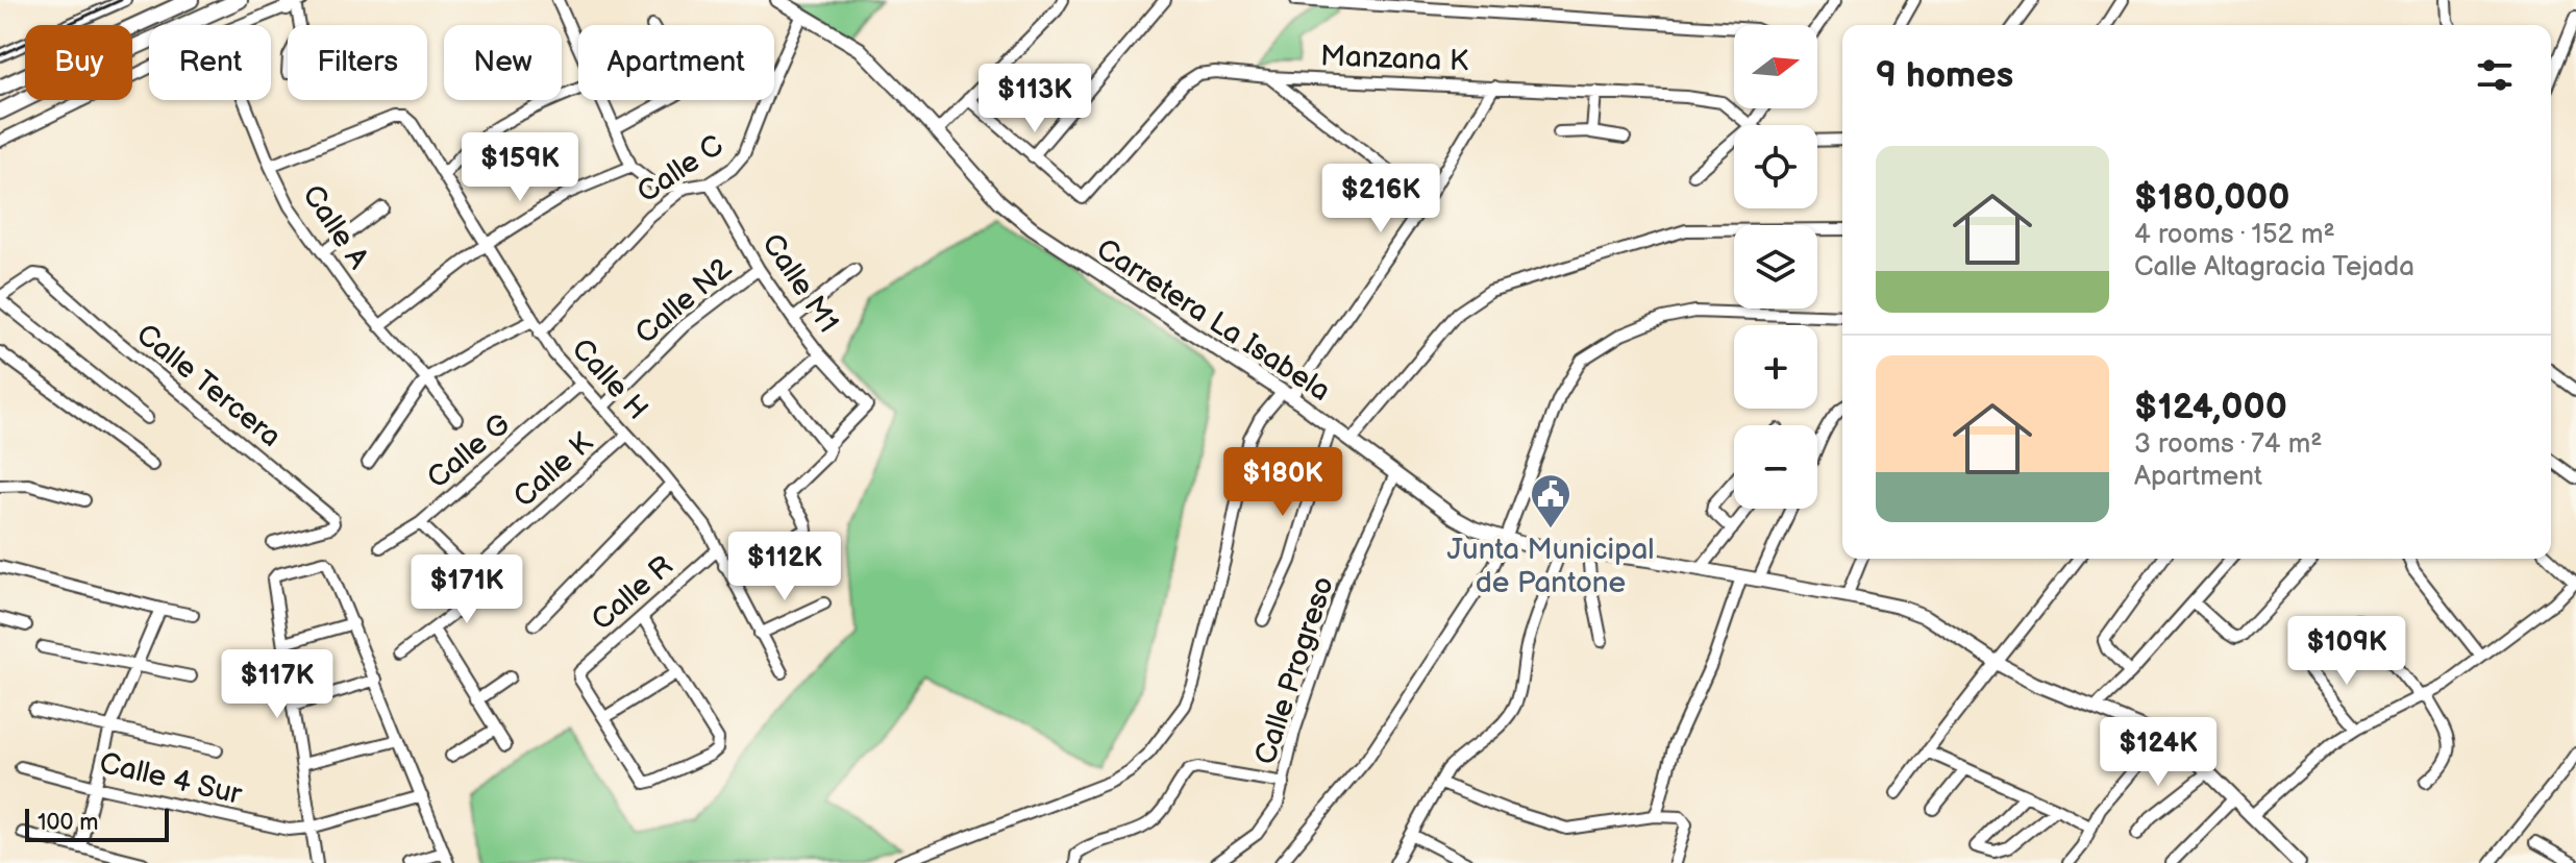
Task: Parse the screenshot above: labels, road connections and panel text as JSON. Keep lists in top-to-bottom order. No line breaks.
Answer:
{"streets":{"main road":["Carretera La Isabela"],"street":["Manzana K","Calle C","Calle A","Calle M1","Calle N2","Calle H","Calle Tercera","Calle G","Calle K","Calle R","Calle Progreso","Calle 4 Sur"]},"crossings":[["Calle C","Calle M1"],["Calle C","Carretera La Isabela"],["Calle C","Calle H"],["Calle A","Calle H"],["Calle M1","Calle N2"],["Calle N2","Calle H"],["Carretera La Isabela","Calle Progreso"],["Calle H","Calle G"],["Calle H","Calle K"],["Calle H","Calle R"]],"places":{"public building":["Junta Municipal de Pantone"]},"scale_bar":"100 m","north":"right","page":{"map_buttons":["+","−"],"chip":["Buy","Rent","Filters","New","Apartment"],"heading":"9 homes","price":["$113K","$159K","$216K","$180K","$112K","$171K","$109K","$117K","$124K"],"list":[{"name":"$180,000","note":"4 rooms · 152 m² · Calle Altagracia Tejada"},{"name":"$124,000","note":"3 rooms · 74 m² · Apartment"}],"scale":"100 m"}}
